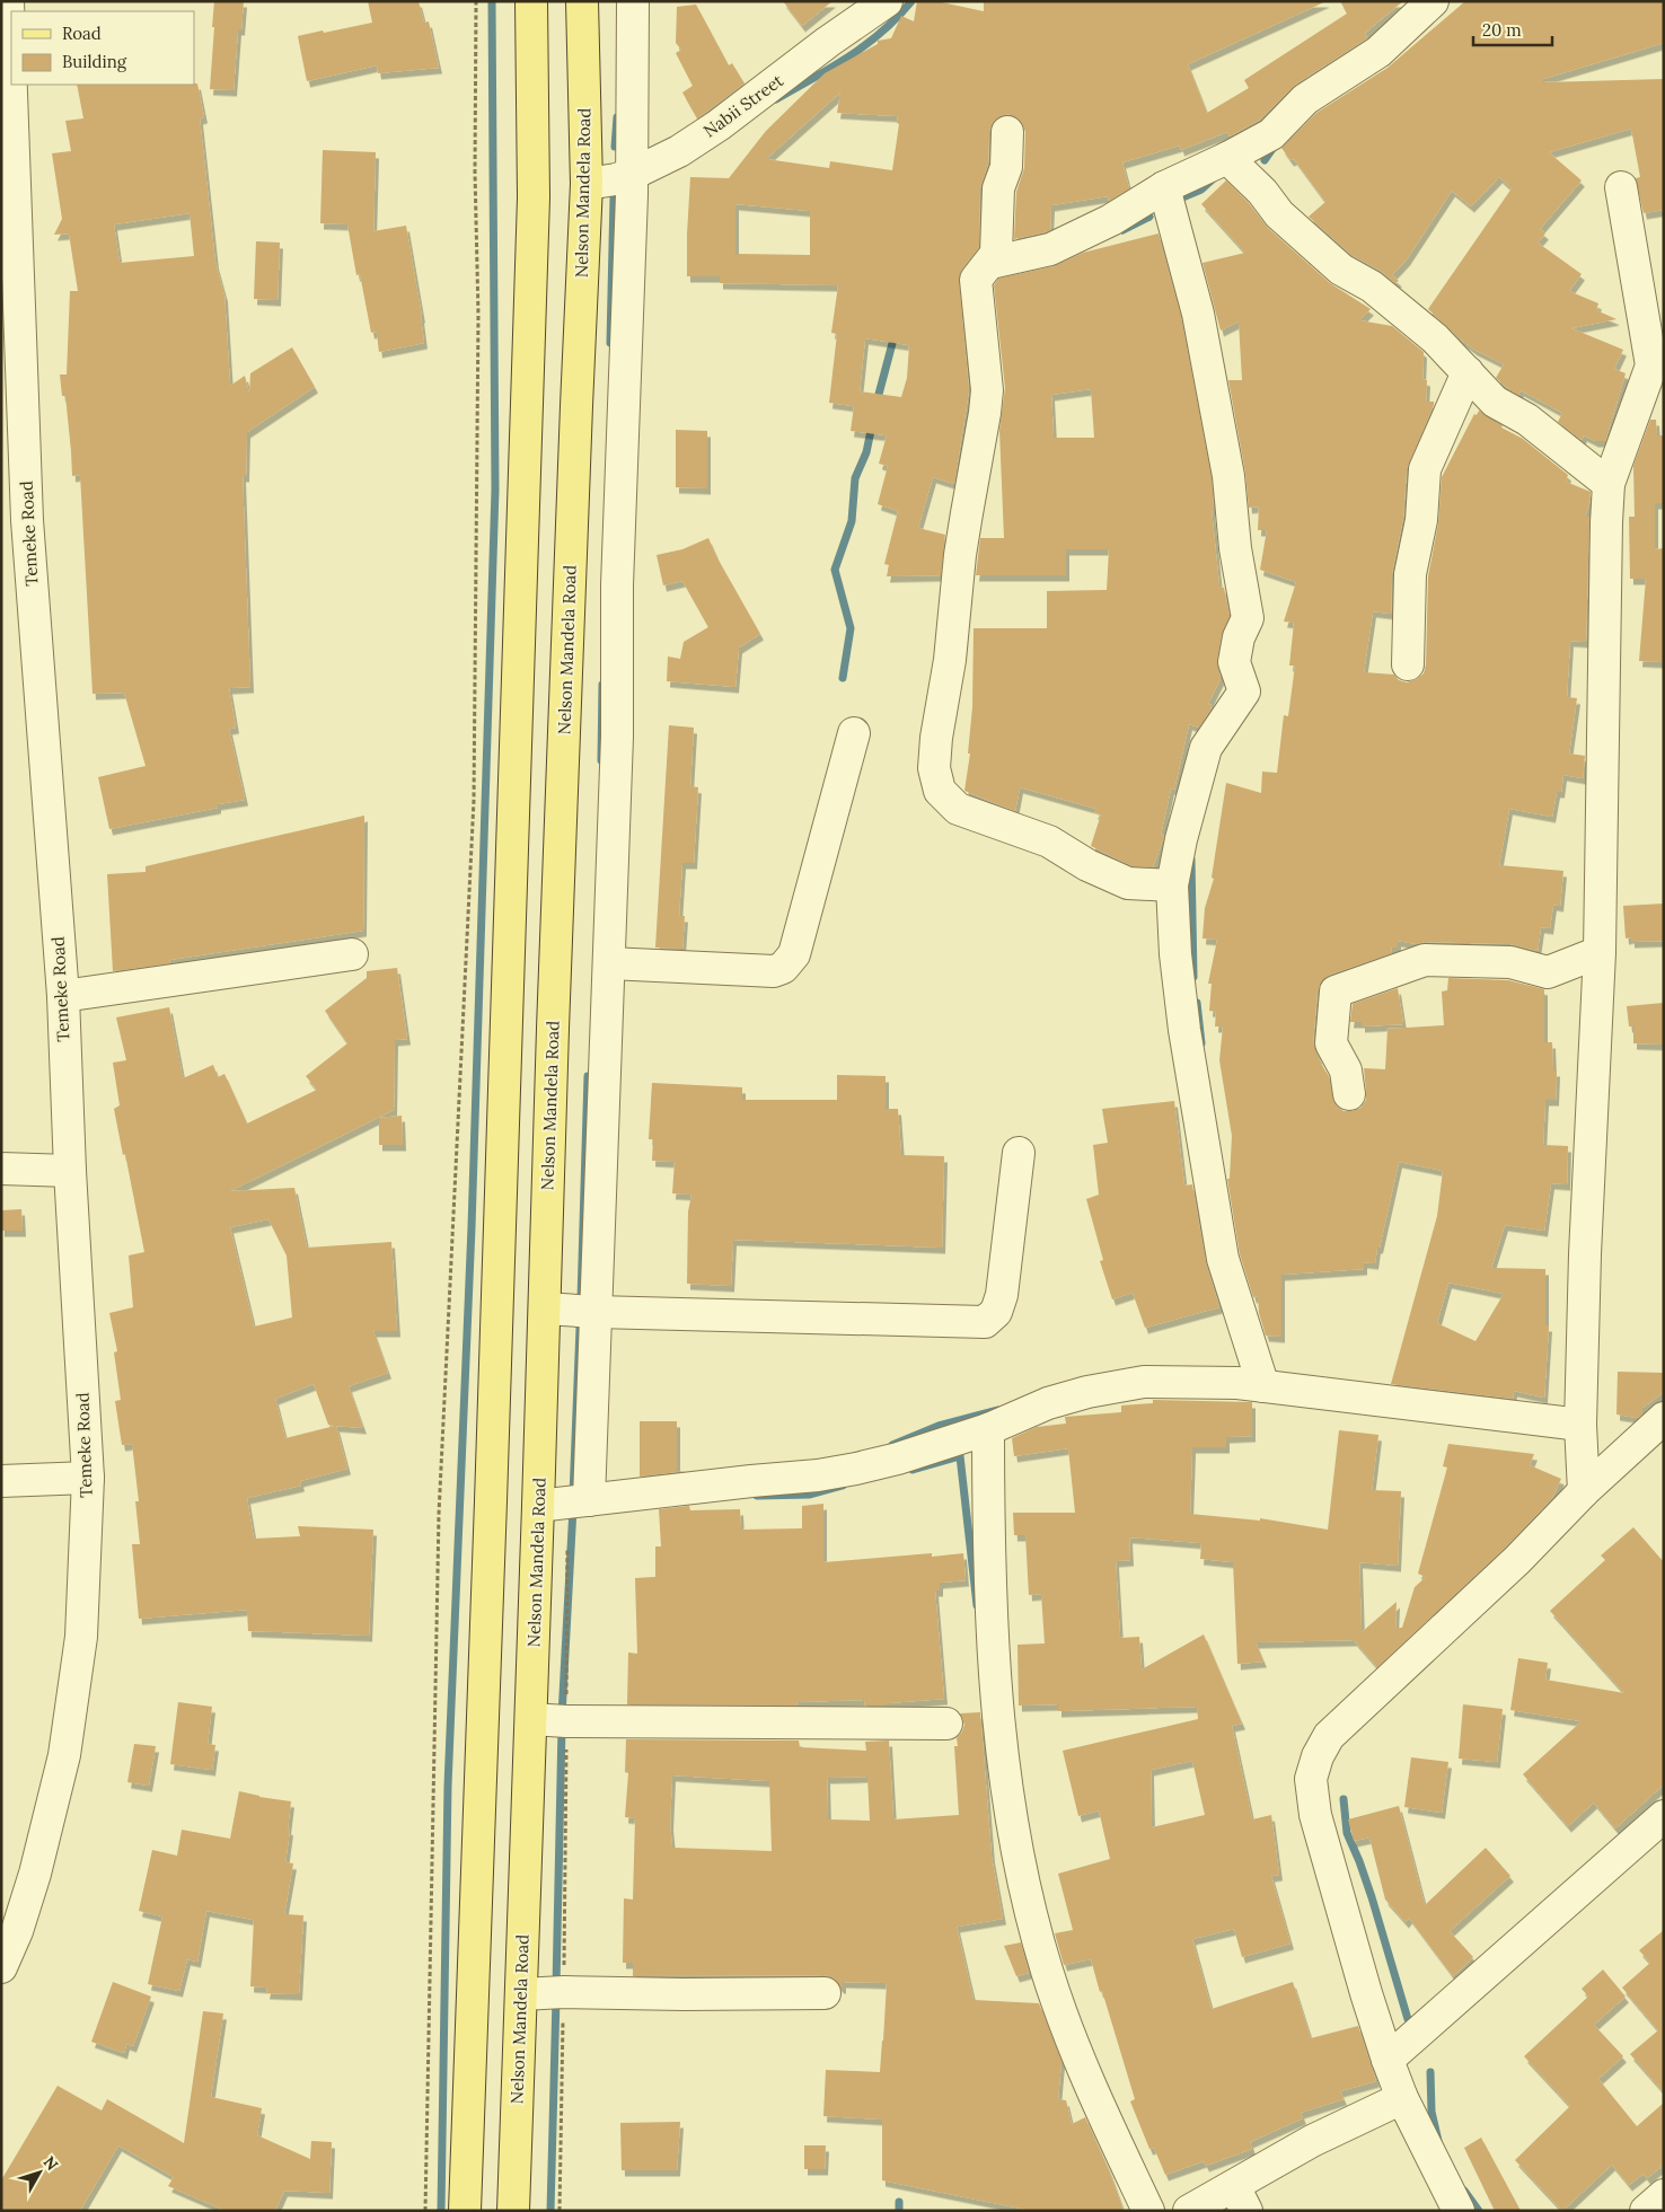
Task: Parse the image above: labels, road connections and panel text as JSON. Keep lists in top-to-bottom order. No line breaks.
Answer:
{"streets":{"main road":["Nelson Mandela Road"],"street":["Nabii Street","Temeke Road"]},"crossings":[["Nabii Street","Nelson Mandela Road"]],"legend":["Road","Building"],"scale_bar":"20 m","north":"top right"}
